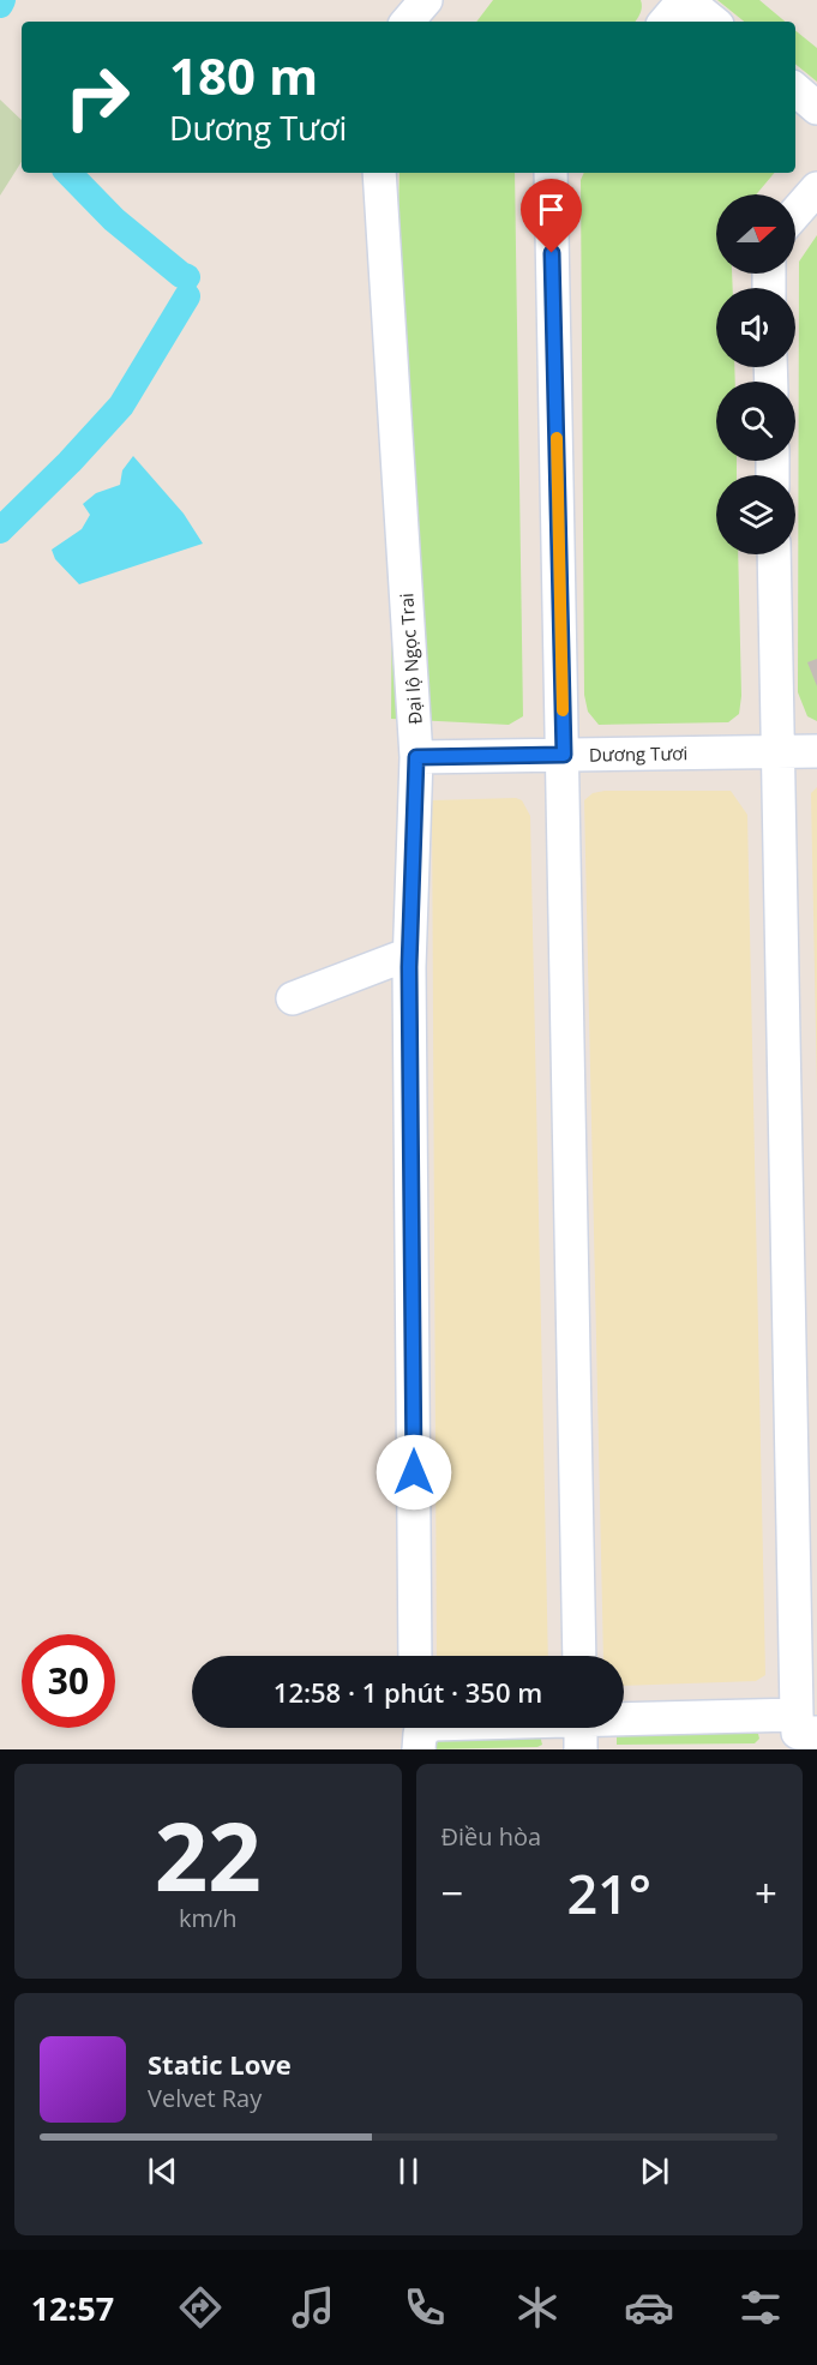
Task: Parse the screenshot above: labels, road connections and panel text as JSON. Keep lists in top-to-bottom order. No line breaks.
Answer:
{"streets":{"street":["Đại lộ Ngọc Trai","Dương Tươi"]},"crossings":[["Đại lộ Ngọc Trai","Dương Tươi"]],"north":"right","page":{"turn":["180 m","Dương Tươi"],"limit":"30","trip":"12:58 · 1 phút · 350 m","tile":[["22","km/h"],"Điều hòa"],"heat":["−","21°","+"],"song":["Static Love","Velvet Ray"],"tabs":"12:57"}}
